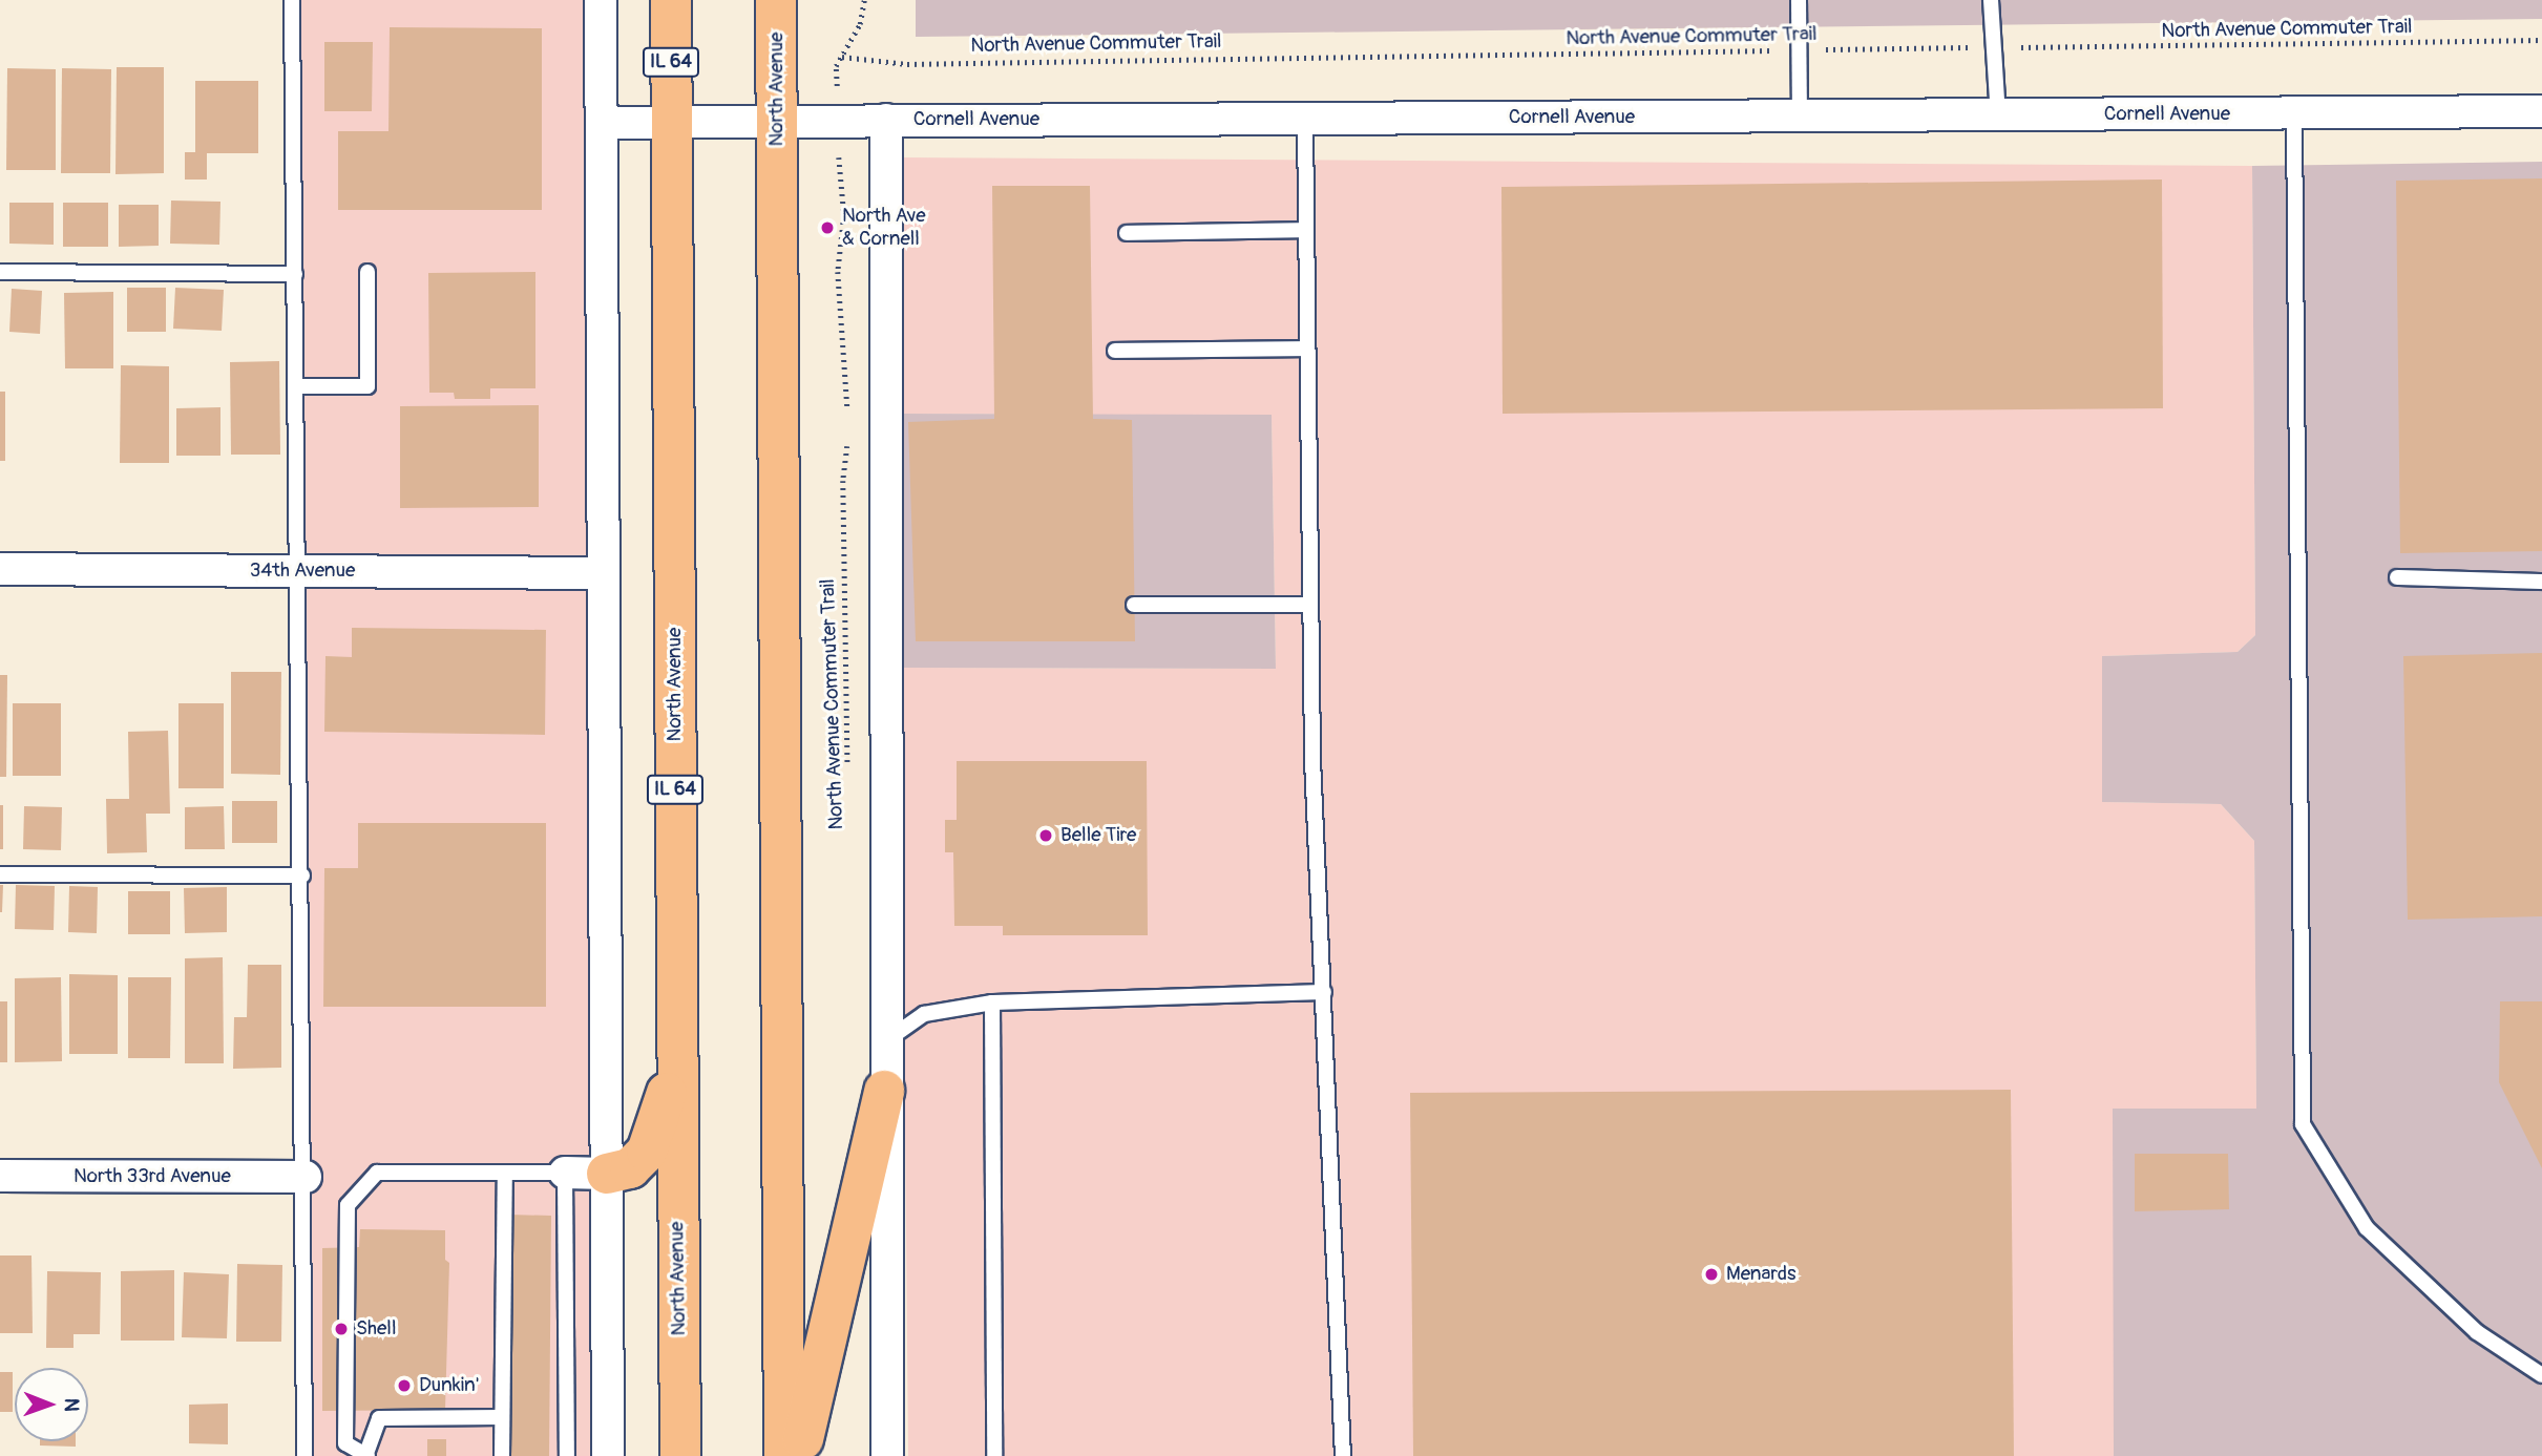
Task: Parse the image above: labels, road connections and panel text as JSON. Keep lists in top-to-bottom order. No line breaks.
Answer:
{"streets":{"main road":["IL 64","North Avenue"],"street":["Cornell Avenue","34th Avenue","North 33rd Avenue"],"path":["North Avenue Commuter Trail"]},"crossings":[["North Avenue","Cornell Avenue"]],"places":["North Ave & Cornell","Belle Tire","Menards","Shell","Dunkin'"],"north":"right"}
